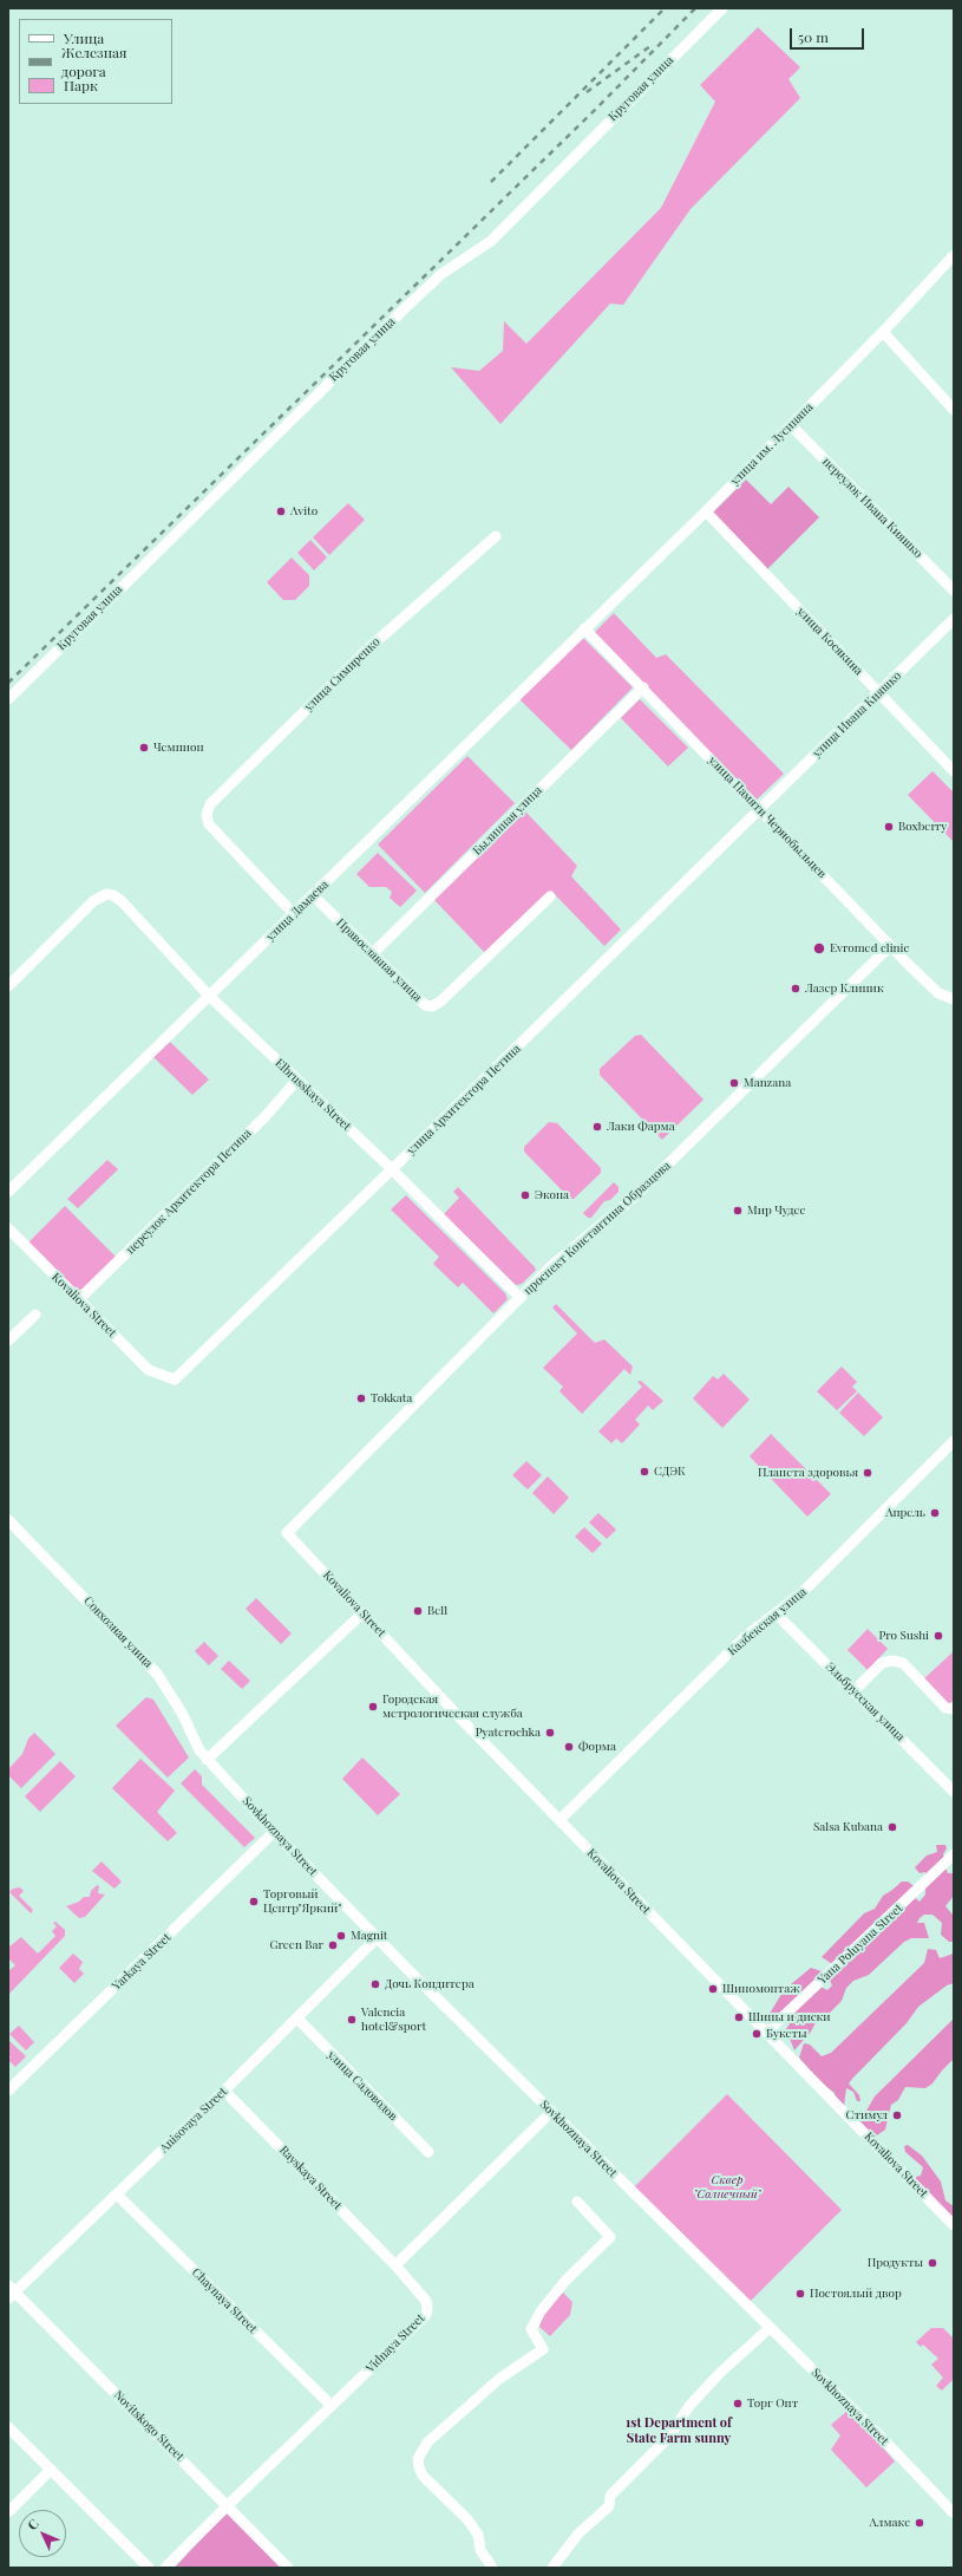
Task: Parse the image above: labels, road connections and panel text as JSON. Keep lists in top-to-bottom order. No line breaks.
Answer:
{"streets":{"street":["Круговая улица","улица им. Лусиняна","переулок Ивана Кияшко","улица Косякина","улица Симиренко","улица Ивана Кияшко","улица Памяти Чернобыльцев","Былинная улица","улица Дамаева","Православная улица","Elbrusskaya Street","улица Архитектора Петина","переулок Архитектора Петина","проспект Константина Образцова","Kovaliova Street","Казбекская улица","Совхозная улица","Эльбрусская улица","Sovkhoznaya Street","Yana Poluyana Street","Yarkaya Street","улица Садоводов","Anisovaya Street","Rayskaya Street","Chaynaya Street","Vidnaya Street","Novitskogo Street"]},"crossings":[["улица им. Лусиняна","переулок Ивана Кияшко"],["улица им. Лусиняна","улица Косякина"],["улица им. Лусиняна","улица Памяти Чернобыльцев"],["улица им. Лусиняна","улица Дамаева"],["улица Косякина","улица Ивана Кияшко"],["улица Симиренко","улица Дамаева"],["улица Ивана Кияшко","улица Памяти Чернобыльцев"],["улица Ивана Кияшко","улица Архитектора Петина"],["улица Памяти Чернобыльцев","Былинная улица"],["улица Памяти Чернобыльцев","улица Дамаева"],["улица Памяти Чернобыльцев","улица Архитектора Петина"],["улица Памяти Чернобыльцев","проспект Константина Образцова"],["Былинная улица","Православная улица"],["улица Дамаева","Православная улица"],["улица Дамаева","Elbrusskaya Street"],["Elbrusskaya Street","улица Архитектора Петина"],["Elbrusskaya Street","переулок Архитектора Петина"],["Elbrusskaya Street","проспект Константина Образцова"],["улица Архитектора Петина","Kovaliova Street"],["переулок Архитектора Петина","Kovaliova Street"],["проспект Константина Образцова","Kovaliova Street"],["Kovaliova Street","Казбекская улица"],["Kovaliova Street","Yana Poluyana Street"],["Казбекская улица","Эльбрусская улица"],["Совхозная улица","Sovkhoznaya Street"],["Sovkhoznaya Street","Yarkaya Street"],["Sovkhoznaya Street","Anisovaya Street"],["улица Садоводов","Anisovaya Street"],["Anisovaya Street","Rayskaya Street"],["Anisovaya Street","Chaynaya Street"],["Anisovaya Street","Novitskogo Street"],["Rayskaya Street","Vidnaya Street"],["Chaynaya Street","Vidnaya Street"],["Vidnaya Street","Novitskogo Street"]],"districts":["1st Department of State Farm sunny"],"parks":["Сквер \"Солнечный\""],"places":["Avito","Чемпион","Boxberry","Evromed clinic","Лазер Клиник","Manzana","Лаки Фарма","Экона","Мир Чудес","Tokkata","СДЭК","Планета здоровья","Апрель","Bell","Pro Sushi","Городская метрологическая служба","Pyaterochka","Форма","Salsa Kubana","Торговый Центр\"Яркий\"","Magnit","Green Bar","Дочь Кондитера","Шиномонтаж","Шины и диски","Valencia hotel&sport","Букеты","Стимул","Продукты","Постоялый двор","Торг Опт","Алмакс"],"legend":["Улица","Железная дорога","Парк"],"scale_bar":"50 m","north":"top left"}
